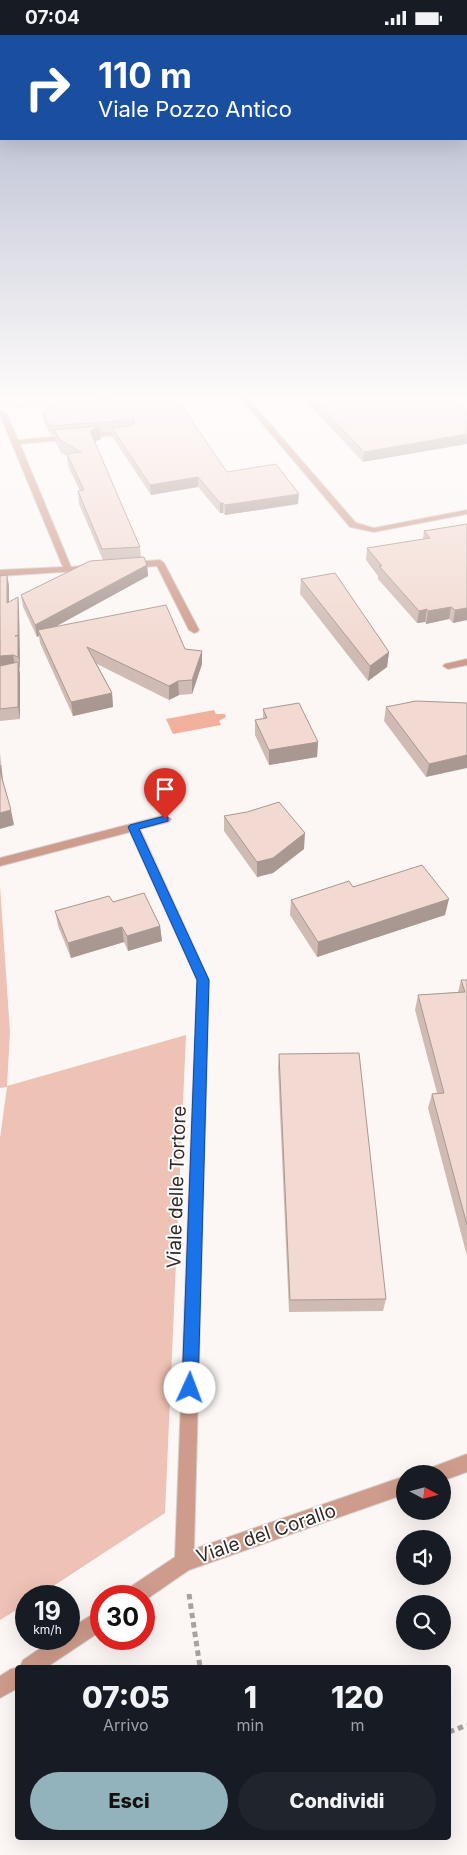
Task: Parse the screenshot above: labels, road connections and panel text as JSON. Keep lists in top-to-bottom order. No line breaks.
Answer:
{"streets":{"street":["Viale delle Tortore","Viale del Corallo"]},"crossings":[["Viale delle Tortore","Viale del Corallo"]],"north":"right","page":{"status":"07:04","turn":["110 m","Viale Pozzo Antico"],"speed":"19 km/h","limit":"30","eta":["07:05","Arrivo","1","min","120","m"],"buttons":["Esci","Condividi"]}}
